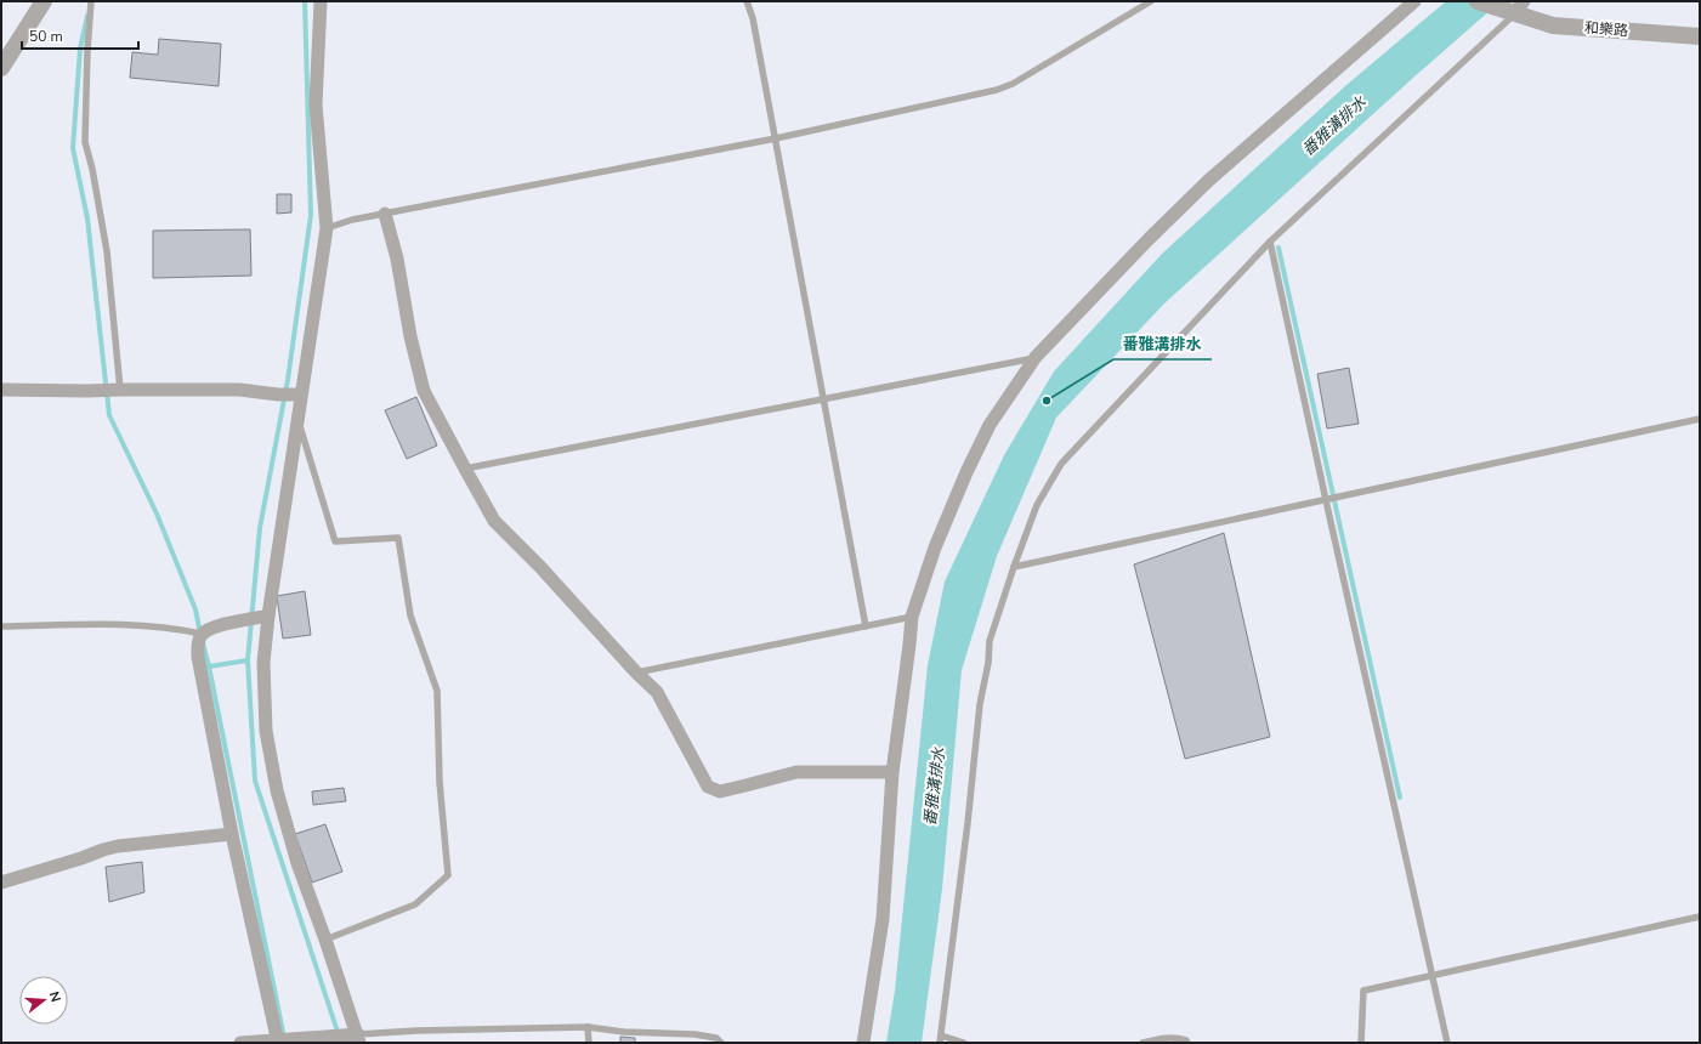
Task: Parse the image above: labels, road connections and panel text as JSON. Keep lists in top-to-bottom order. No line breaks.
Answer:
{"streets":{"street":["和樂路"]},"water":["番雅溝排水"],"places":["番雅溝排水"],"scale_bar":"50 m","north":"right"}
